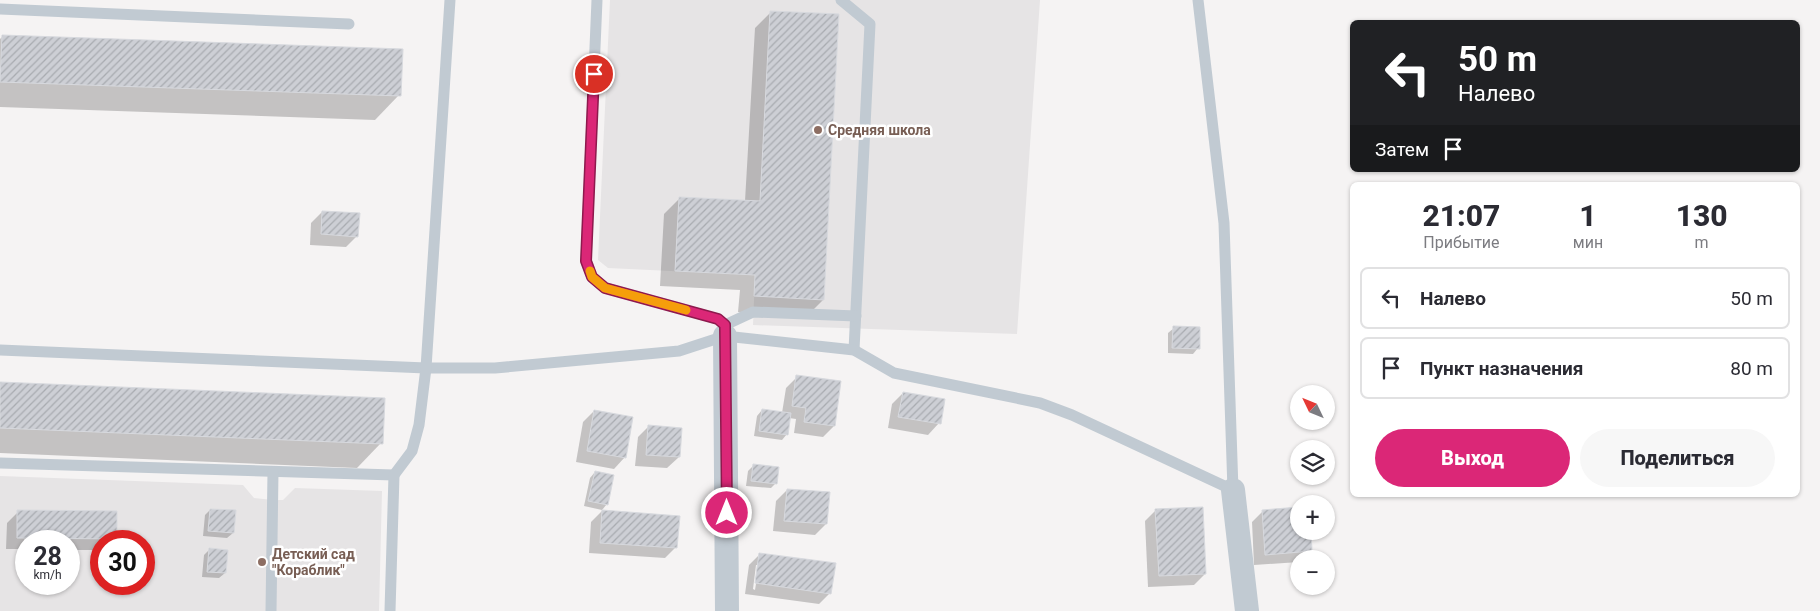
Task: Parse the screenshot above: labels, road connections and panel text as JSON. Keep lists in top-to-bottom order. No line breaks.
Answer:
{"places":["Средняя школа","Детский сад \"Кораблик\""],"north":"top left","page":{"turn":["50 m","Налево"],"then":"Затем","eta":["21:07","Прибытие","1","мин","130","m"],"list":[{"name":"Налево","value":"50 m"},{"name":"Пункт назначения","value":"80 m"}],"map_buttons":["+","−"],"buttons":["Выход","Поделиться"],"speed":"28 km/h","limit":"30"}}
